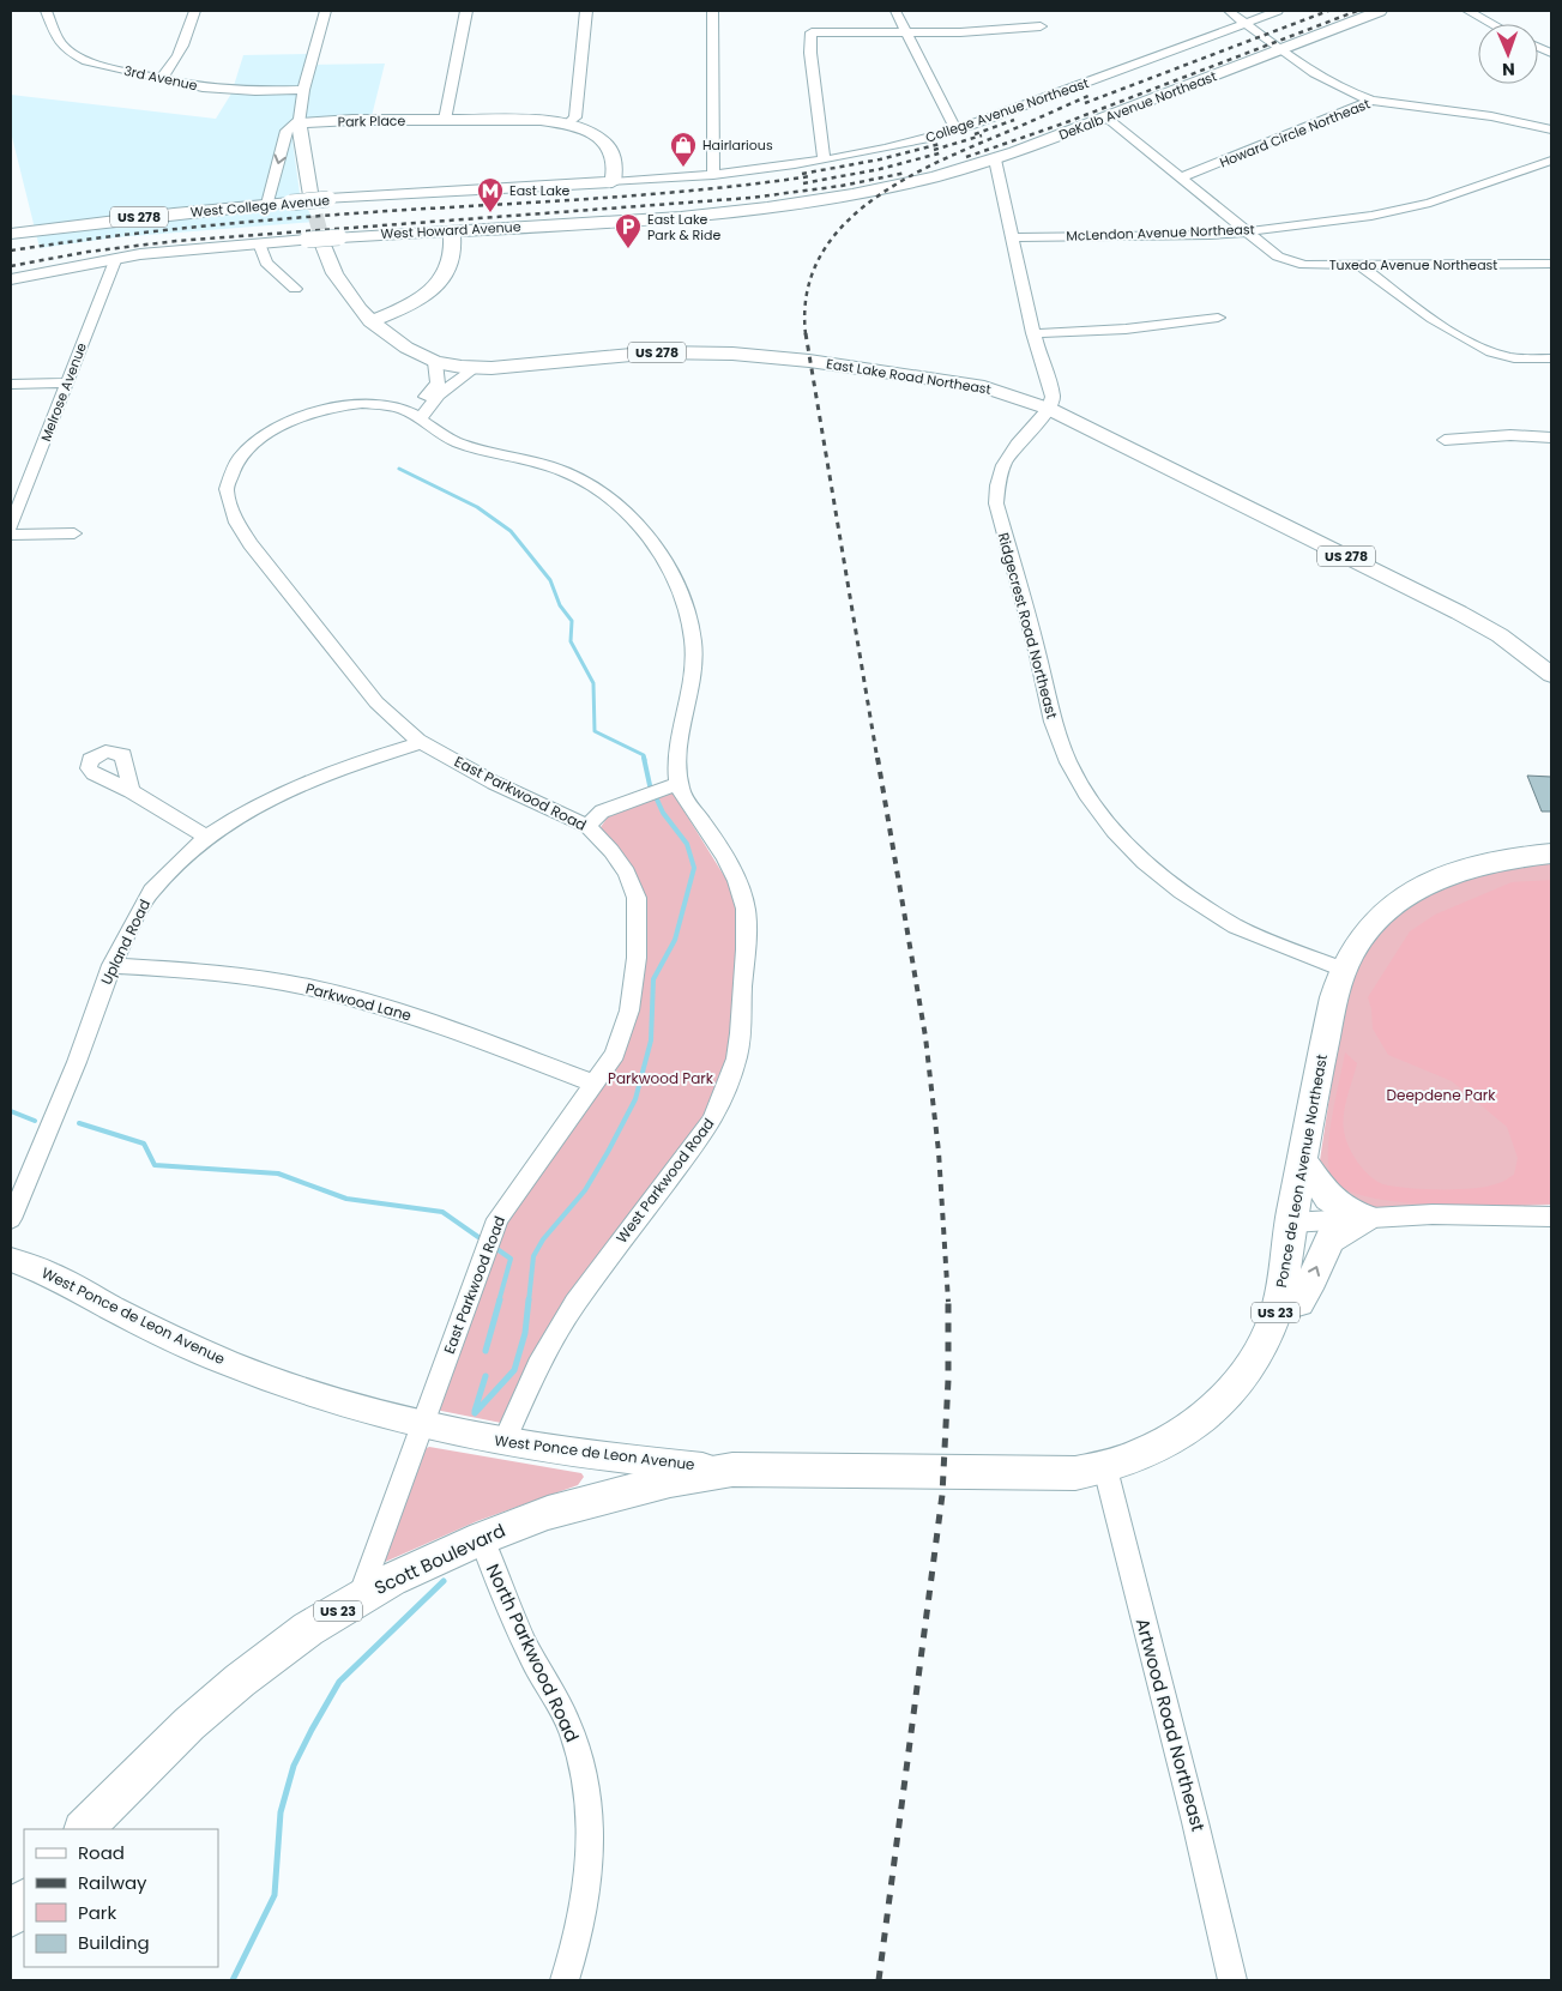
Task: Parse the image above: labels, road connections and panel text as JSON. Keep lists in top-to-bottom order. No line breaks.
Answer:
{"streets":{"highway":["Ponce de Leon Avenue Northeast","US 23","West Ponce de Leon Avenue","Scott Boulevard"],"main road":["DeKalb Avenue Northeast","College Avenue Northeast","Park Place","West College Avenue","US 278","West Howard Avenue","East Lake Road Northeast"],"street":["3rd Avenue","Howard Circle Northeast","McLendon Avenue Northeast","Tuxedo Avenue Northeast","Melrose Avenue","Ridgecrest Road Northeast","East Parkwood Road","Upland Road","Parkwood Lane","West Parkwood Road","North Parkwood Road","Artwood Road Northeast"]},"crossings":[["DeKalb Avenue Northeast","West Howard Avenue"],["College Avenue Northeast","Park Place"],["College Avenue Northeast","West College Avenue"],["West Howard Avenue","East Lake Road Northeast"],["West Howard Avenue","Melrose Avenue"],["McLendon Avenue Northeast","Tuxedo Avenue Northeast"],["East Lake Road Northeast","Ridgecrest Road Northeast"],["Ridgecrest Road Northeast","Ponce de Leon Avenue Northeast"],["East Parkwood Road","Upland Road"],["East Parkwood Road","Parkwood Lane"],["East Parkwood Road","West Parkwood Road"],["East Parkwood Road","West Ponce de Leon Avenue"],["East Parkwood Road","Scott Boulevard"],["Upland Road","Parkwood Lane"],["Ponce de Leon Avenue Northeast","West Ponce de Leon Avenue"],["Ponce de Leon Avenue Northeast","Artwood Road Northeast"],["West Parkwood Road","West Ponce de Leon Avenue"],["West Ponce de Leon Avenue","Scott Boulevard"],["Scott Boulevard","North Parkwood Road"]],"parks":["Parkwood Park","Deepdene Park"],"places":{"shop":["Hairlarious"],"metro station":["East Lake"],"parking":["East Lake Park & Ride"]},"legend":["Road","Railway","Park","Building"],"north":"bottom"}
